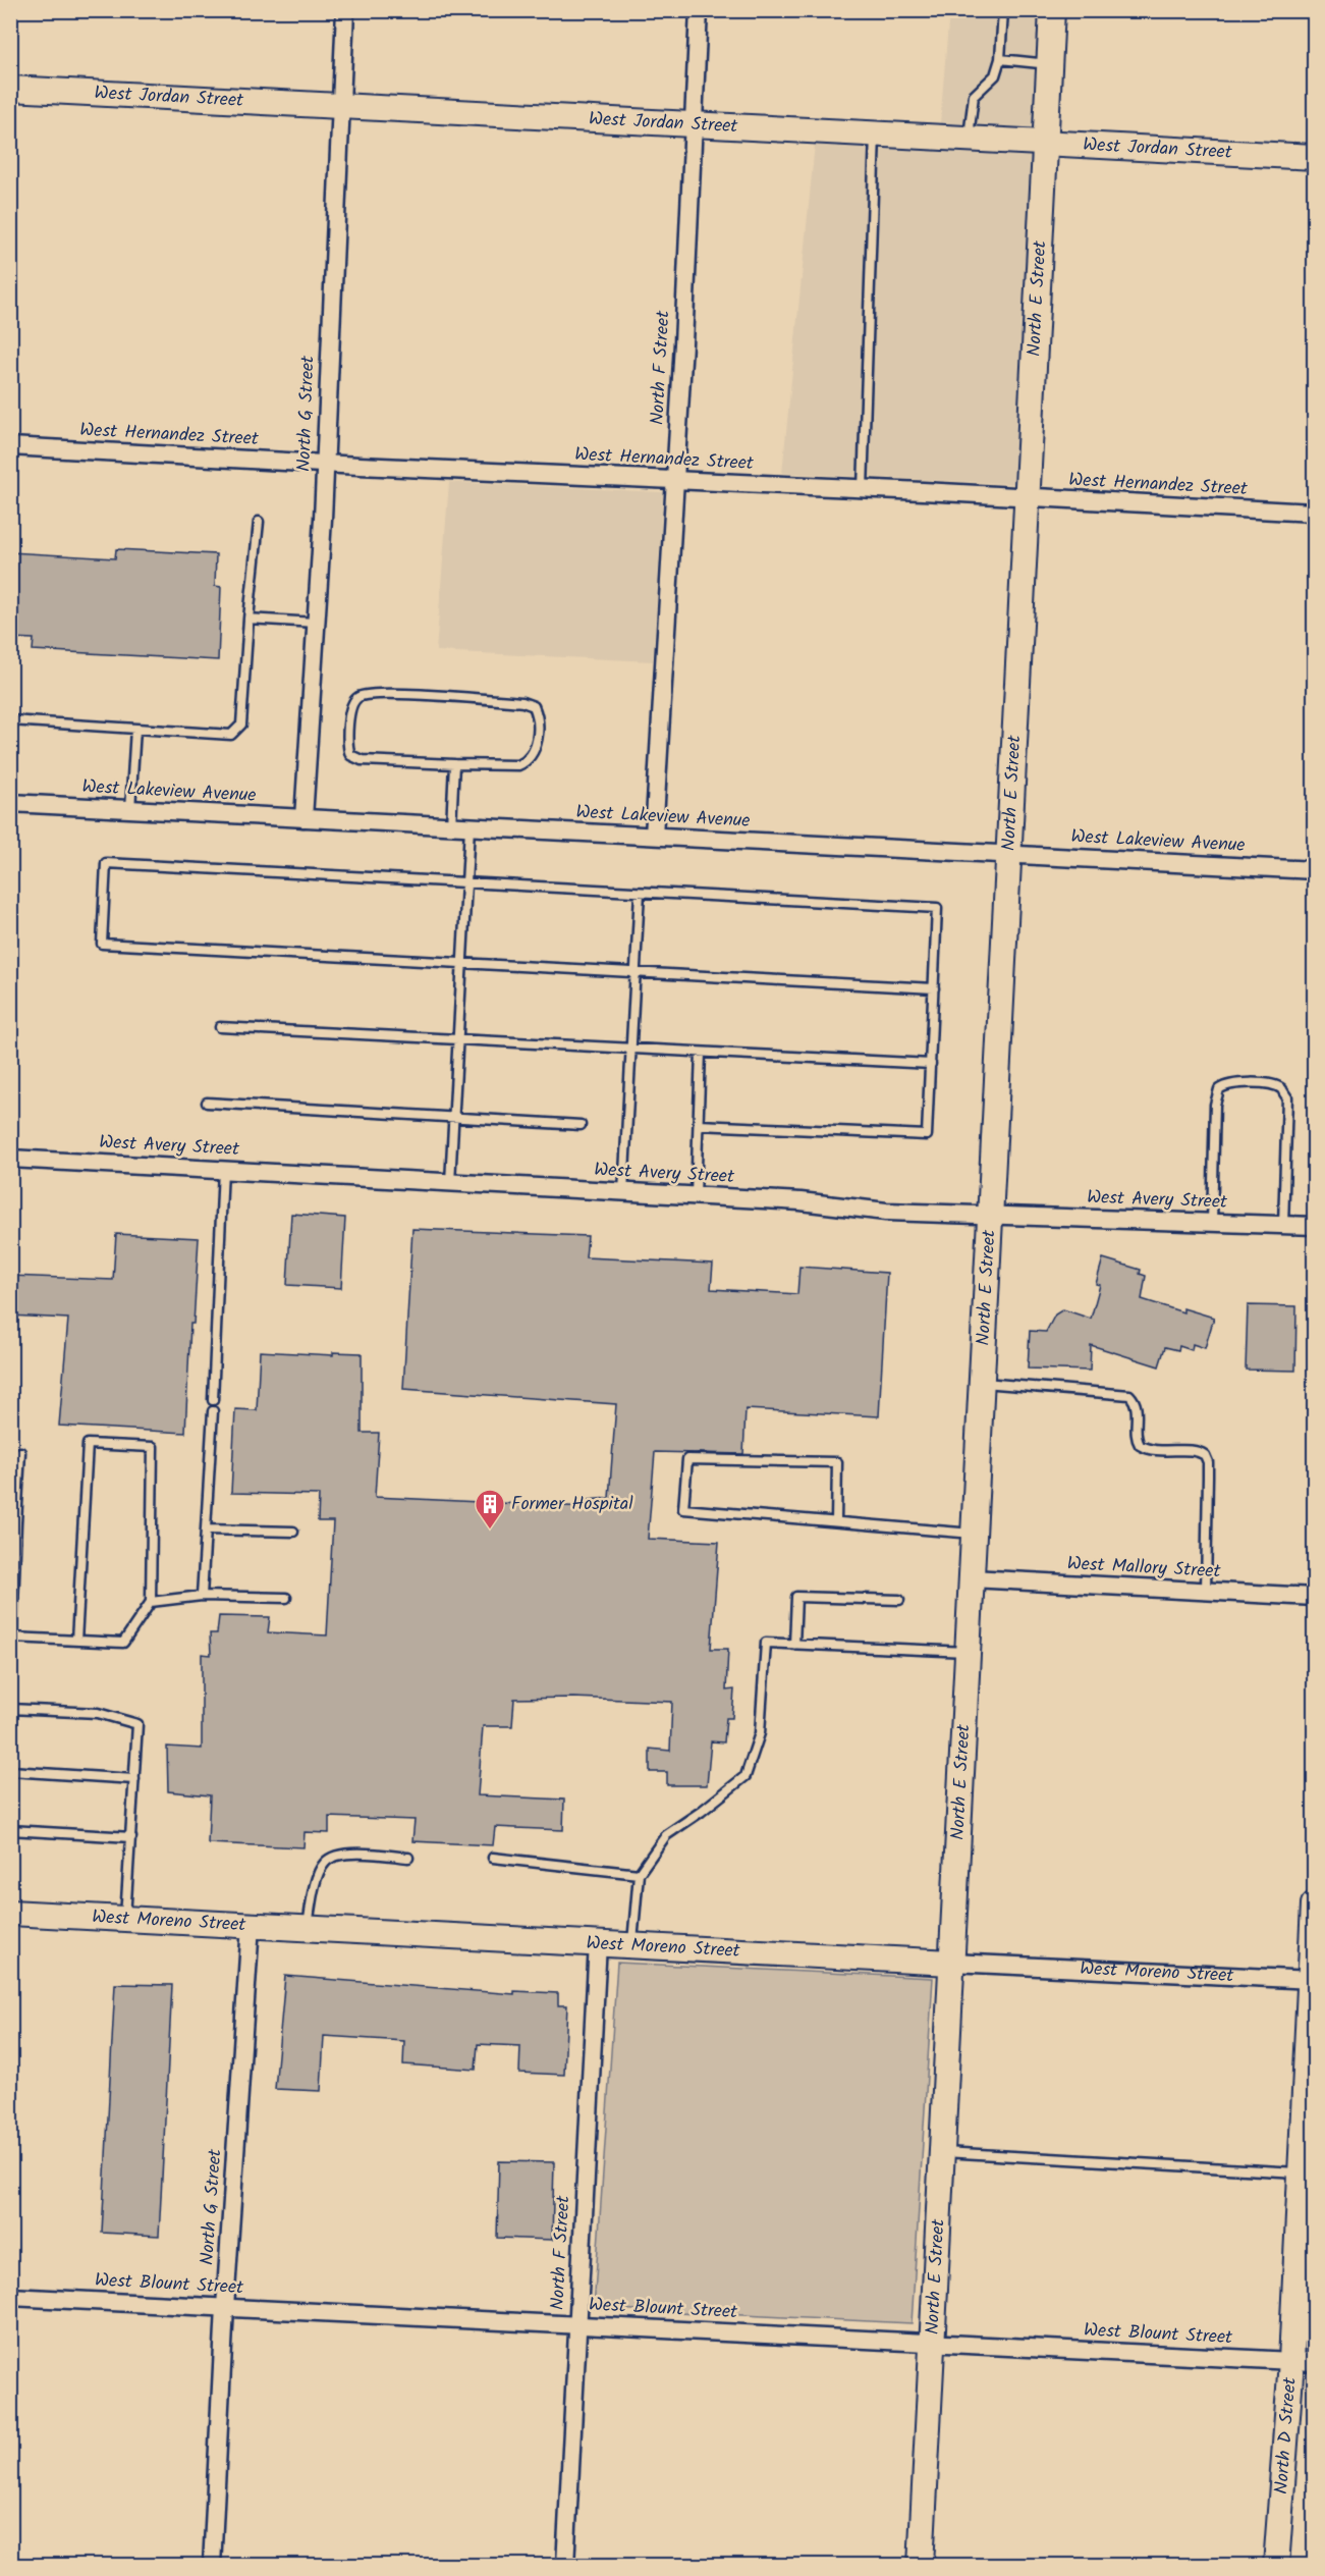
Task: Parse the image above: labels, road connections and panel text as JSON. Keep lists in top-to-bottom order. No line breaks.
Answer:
{"streets":{"street":["West Jordan Street","North E Street","North F Street","North G Street","West Hernandez Street","West Lakeview Avenue","West Avery Street","West Mallory Street","West Moreno Street","West Blount Street","North D Street"]},"crossings":[["West Jordan Street","North E Street"],["West Jordan Street","North F Street"],["West Jordan Street","North G Street"],["North E Street","West Hernandez Street"],["North E Street","West Lakeview Avenue"],["North E Street","West Avery Street"],["North E Street","West Mallory Street"],["North E Street","West Moreno Street"],["North E Street","West Blount Street"],["North F Street","West Hernandez Street"],["North F Street","West Lakeview Avenue"],["North F Street","West Moreno Street"],["North F Street","West Blount Street"],["North G Street","West Hernandez Street"],["North G Street","West Lakeview Avenue"],["North G Street","West Moreno Street"],["North G Street","West Blount Street"],["West Moreno Street","North D Street"],["West Blount Street","North D Street"]],"places":{"building":["Former Hospital"]}}
